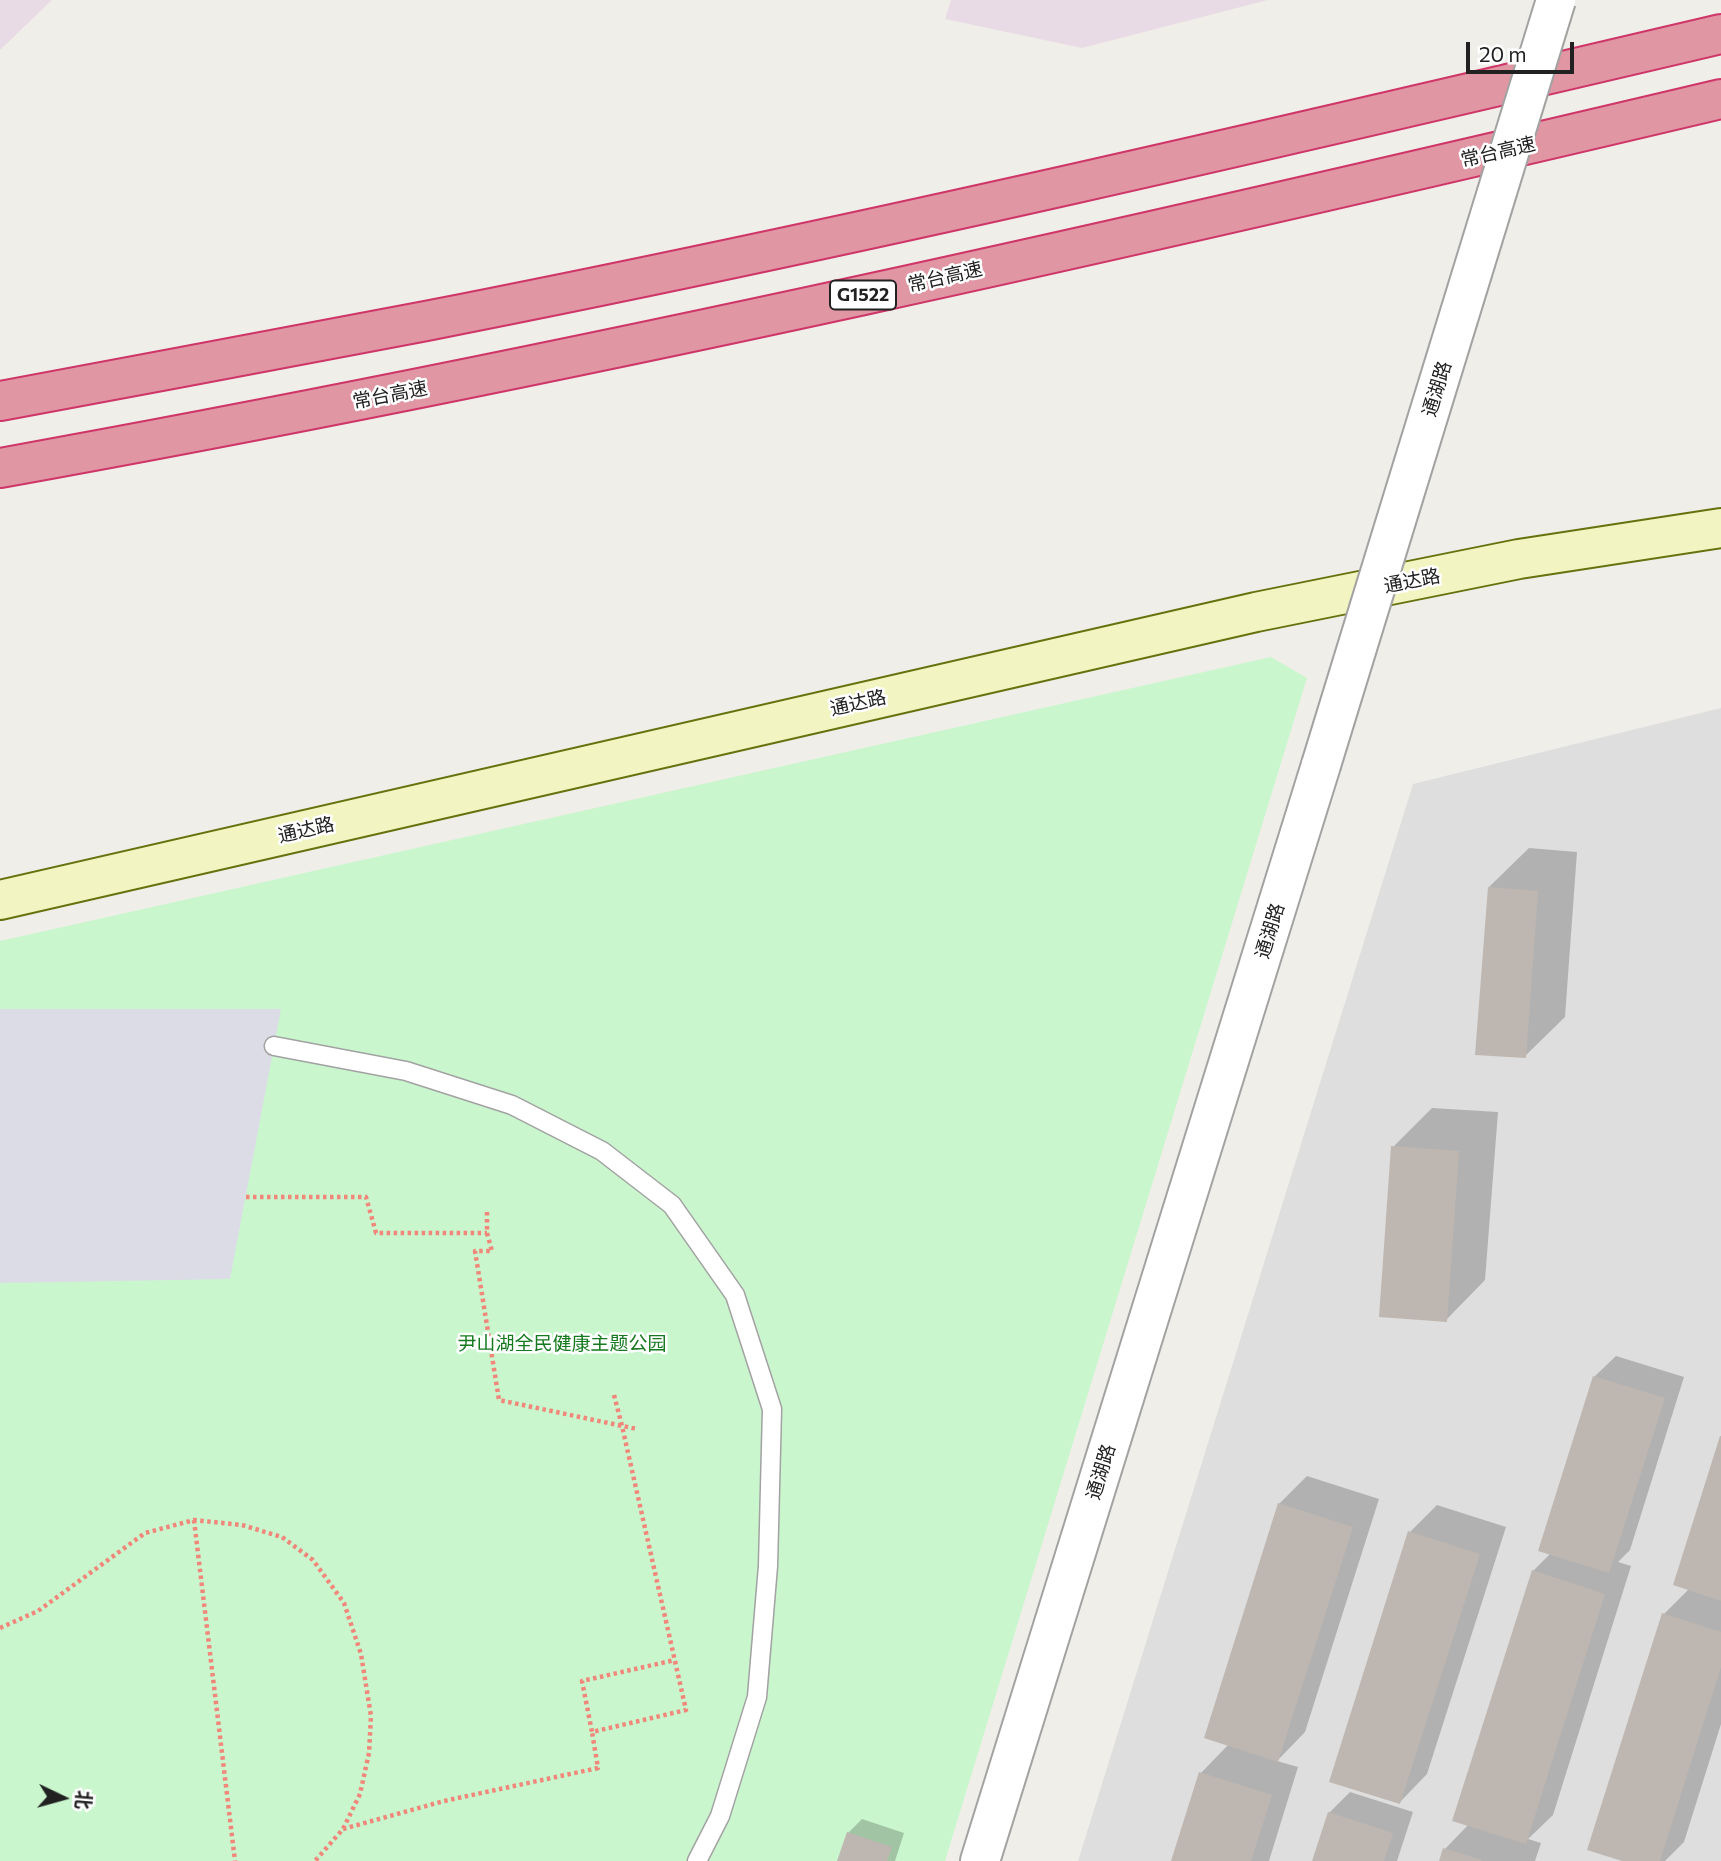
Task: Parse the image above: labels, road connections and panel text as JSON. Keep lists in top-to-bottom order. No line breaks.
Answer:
{"streets":{"highway":["常台高速","G1522"],"main road":["通达路"],"street":["通湖路"]},"parks":["尹山湖全民健康主题公园"],"scale_bar":"20 m","north":"right"}
